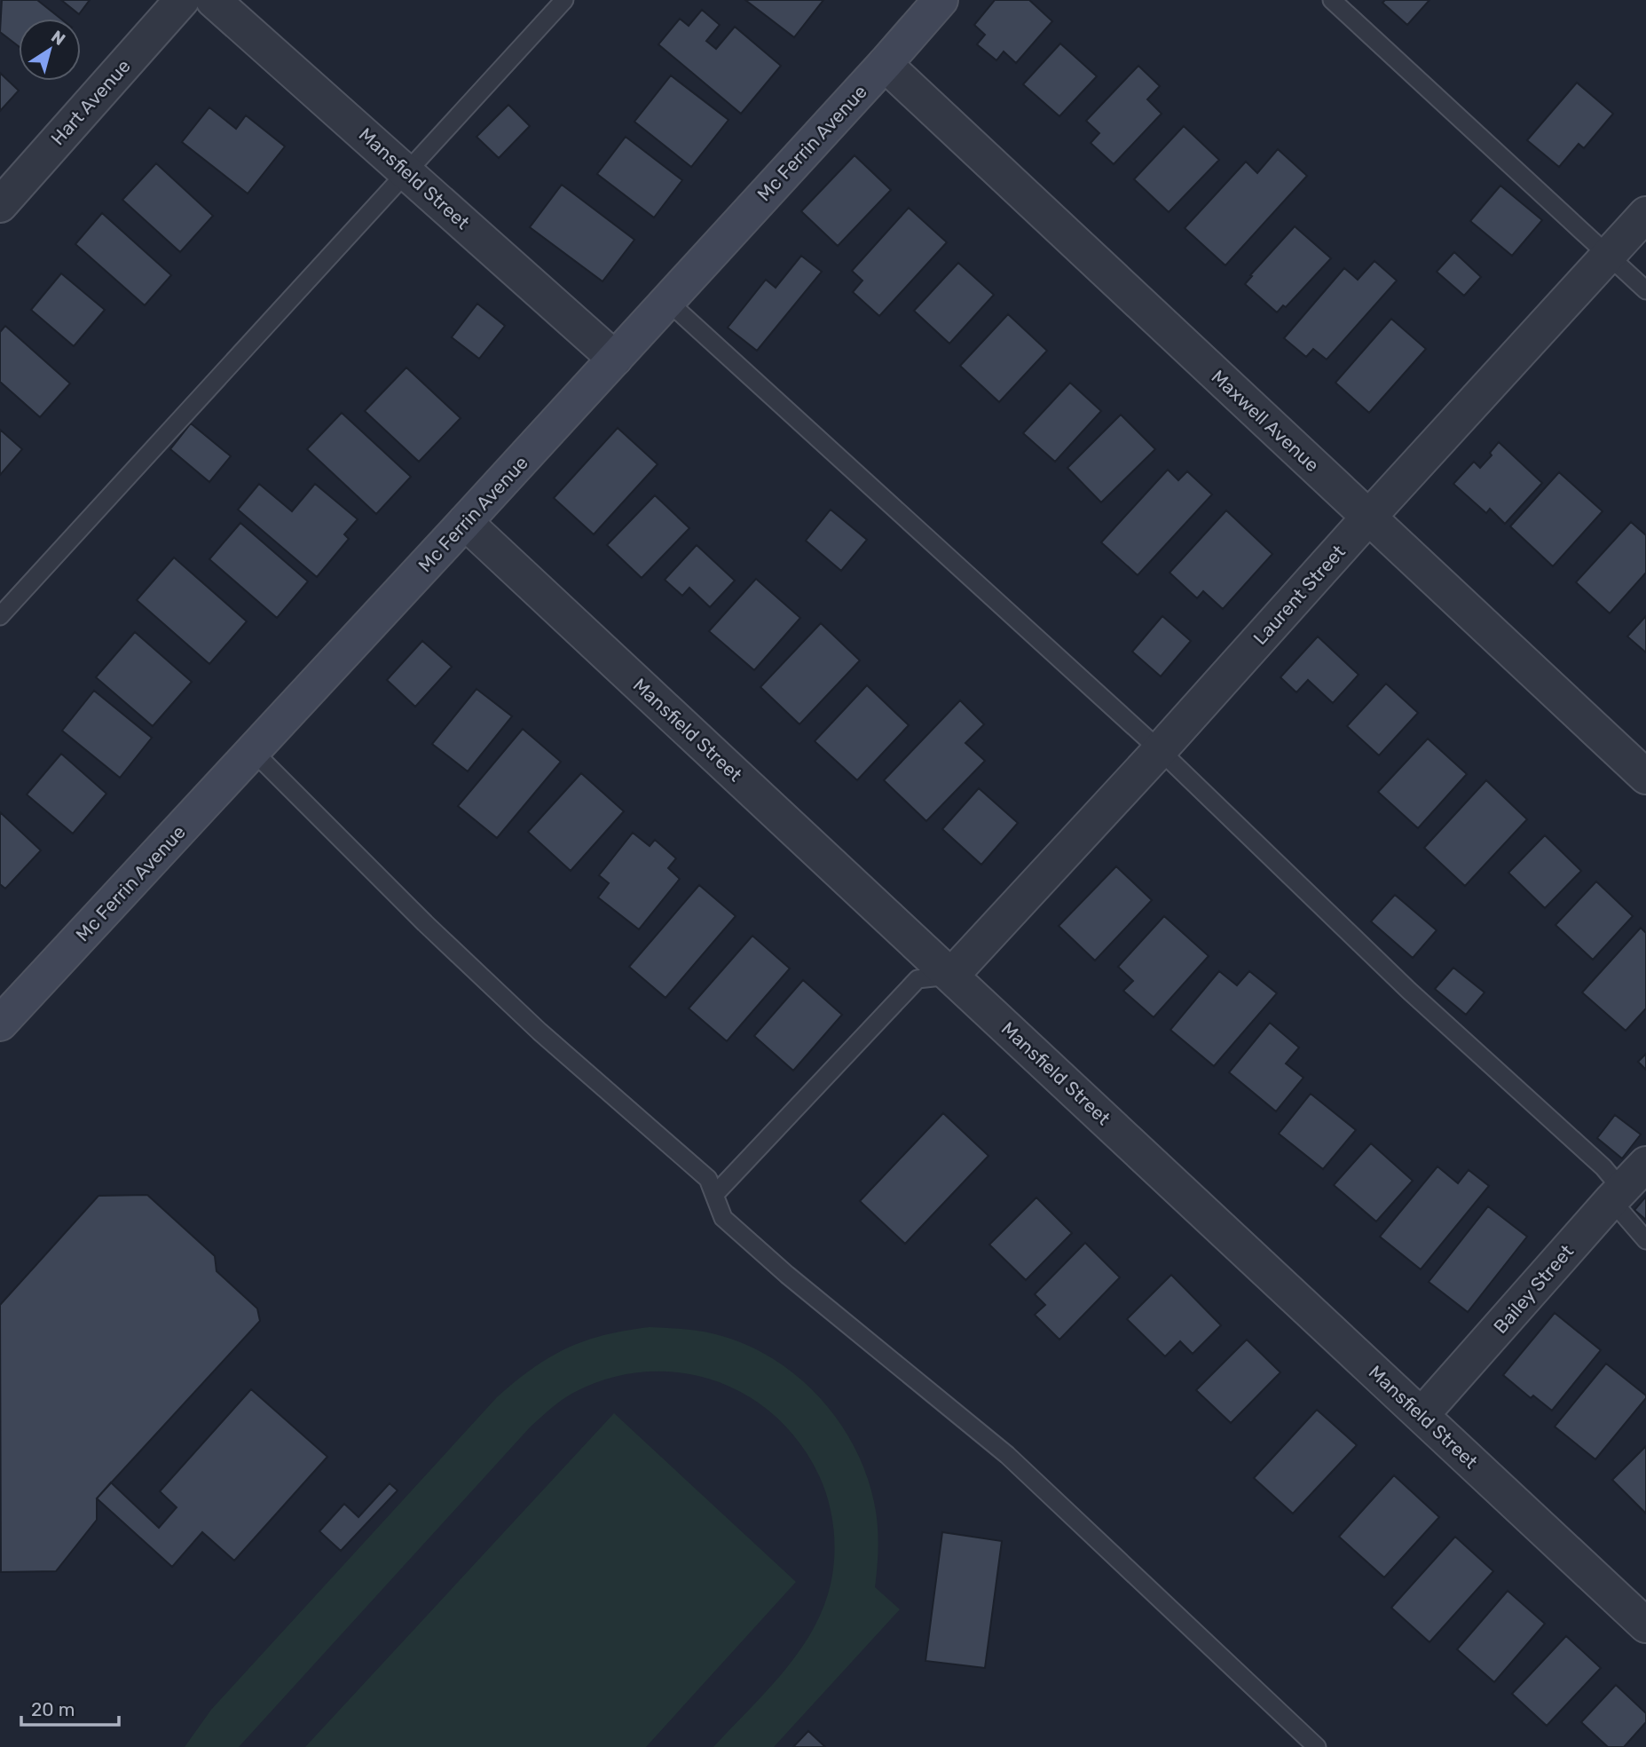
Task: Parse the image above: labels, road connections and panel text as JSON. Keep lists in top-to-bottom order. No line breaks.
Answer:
{"streets":{"street":["Hart Avenue","Mc Ferrin Avenue","Mansfield Street","Maxwell Avenue","Laurent Street","Bailey Street"]},"crossings":[["Mc Ferrin Avenue","Mansfield Street"],["Mc Ferrin Avenue","Maxwell Avenue"],["Mansfield Street","Laurent Street"],["Mansfield Street","Bailey Street"],["Maxwell Avenue","Laurent Street"]],"scale_bar":"20 m","north":"top right"}
